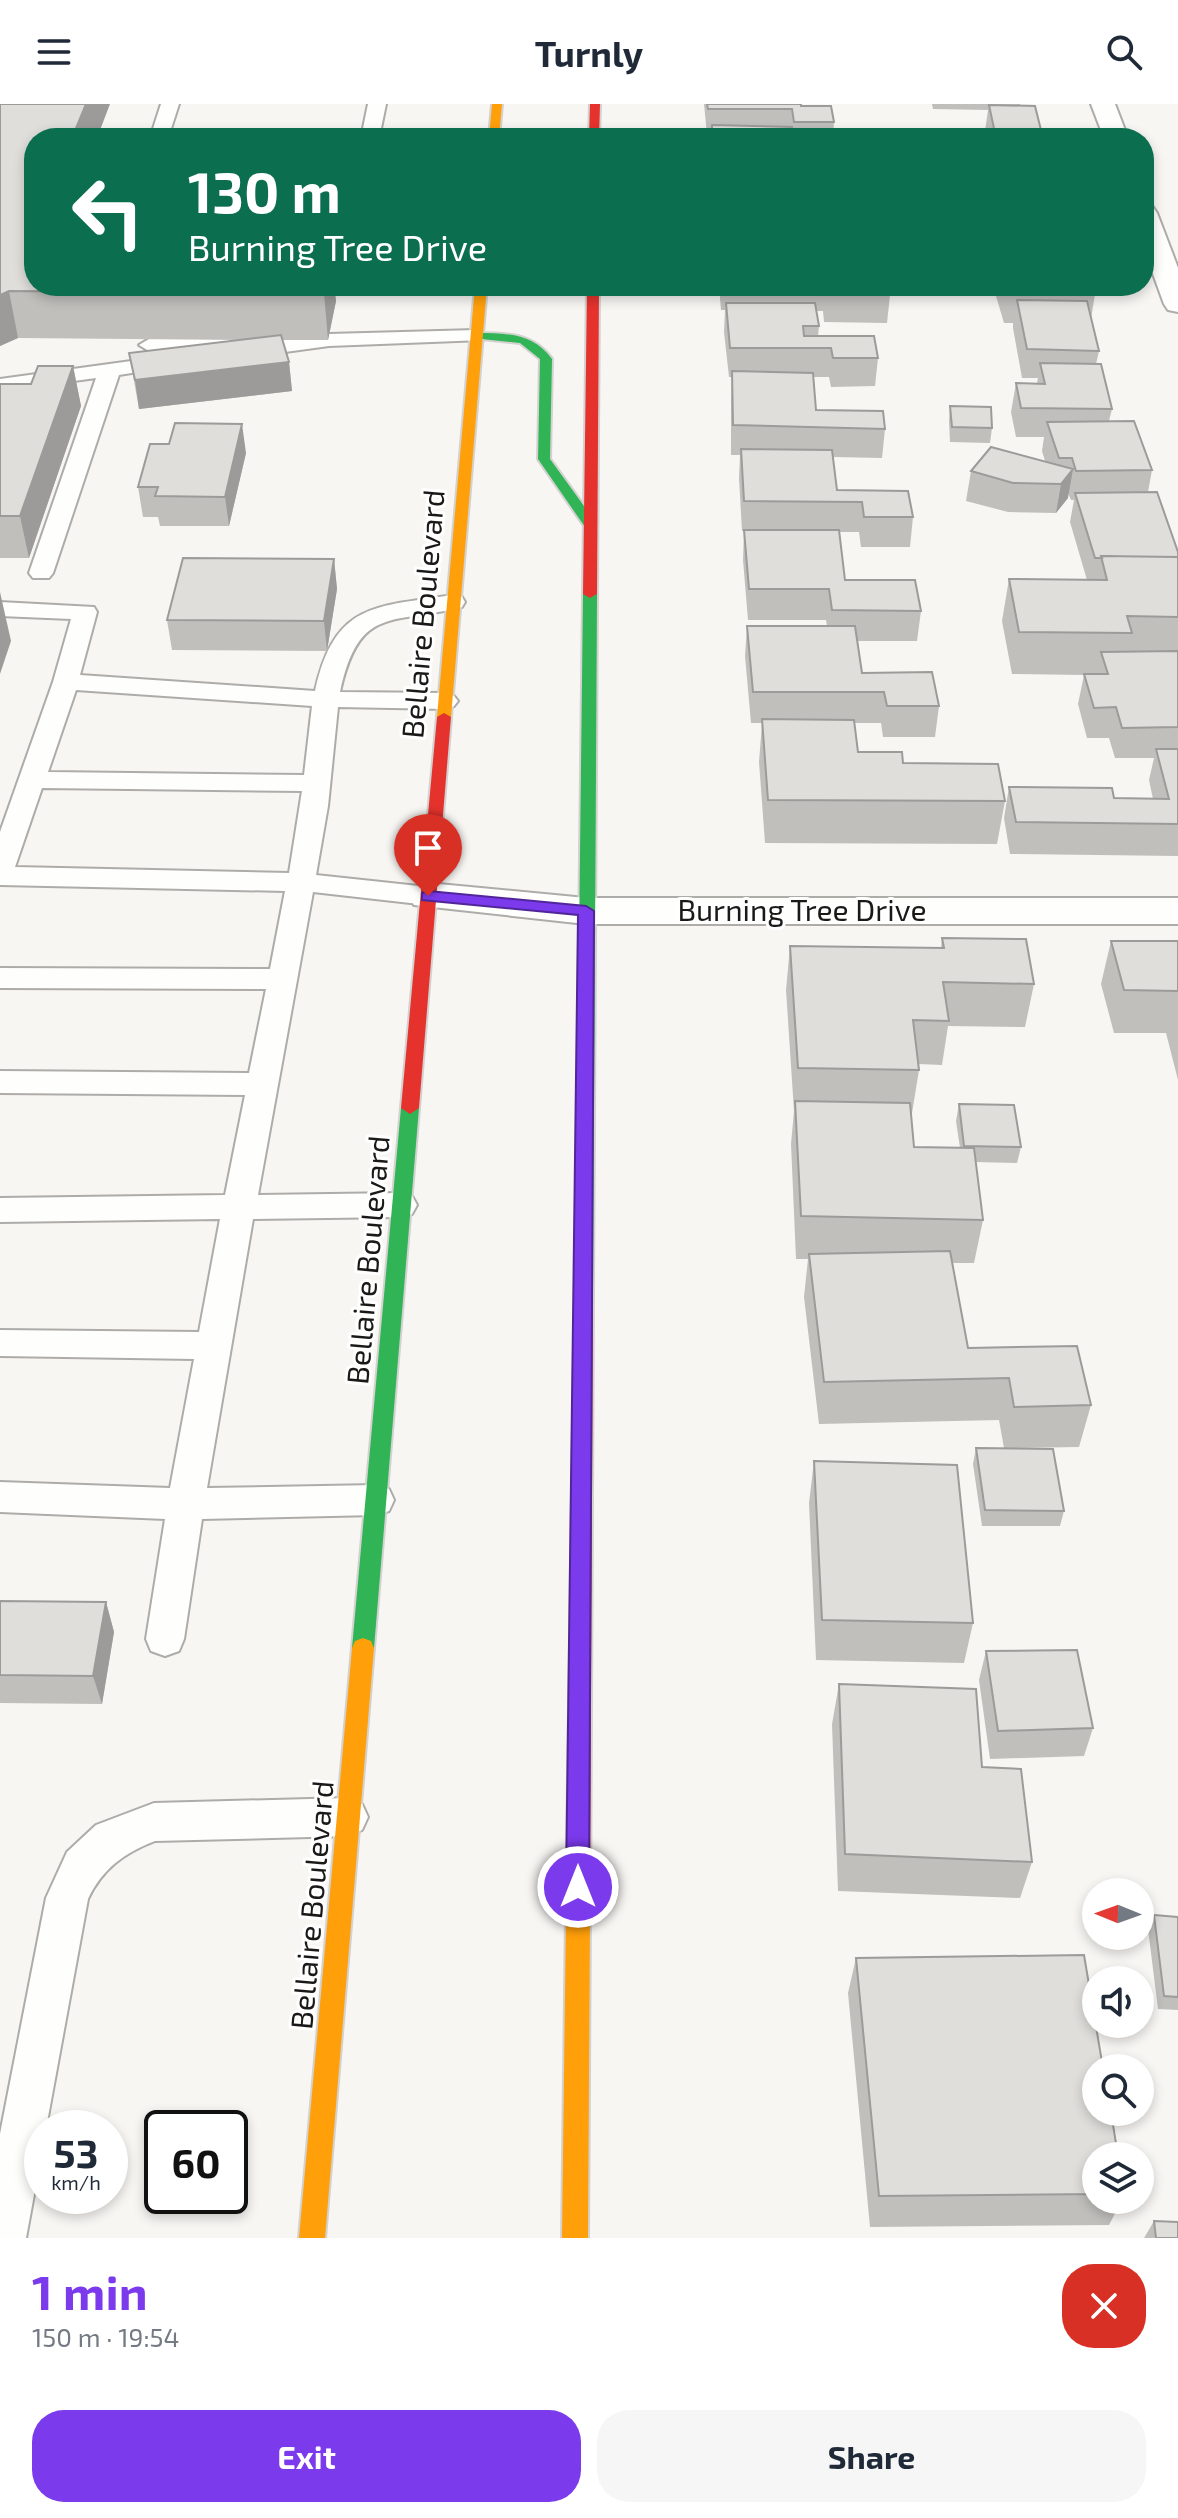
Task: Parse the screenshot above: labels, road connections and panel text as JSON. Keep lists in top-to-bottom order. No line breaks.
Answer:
{"streets":{"main road":["Bellaire Boulevard"],"street":["Burning Tree Drive"]},"crossings":[["Bellaire Boulevard","Burning Tree Drive"]],"north":"left","page":{"header":"Turnly","turn":["130 m","Burning Tree Drive"],"speed":"53 km/h","limit":"60","heading":["1 min","150 m · 19:54"],"buttons":["Exit","Share"]}}
